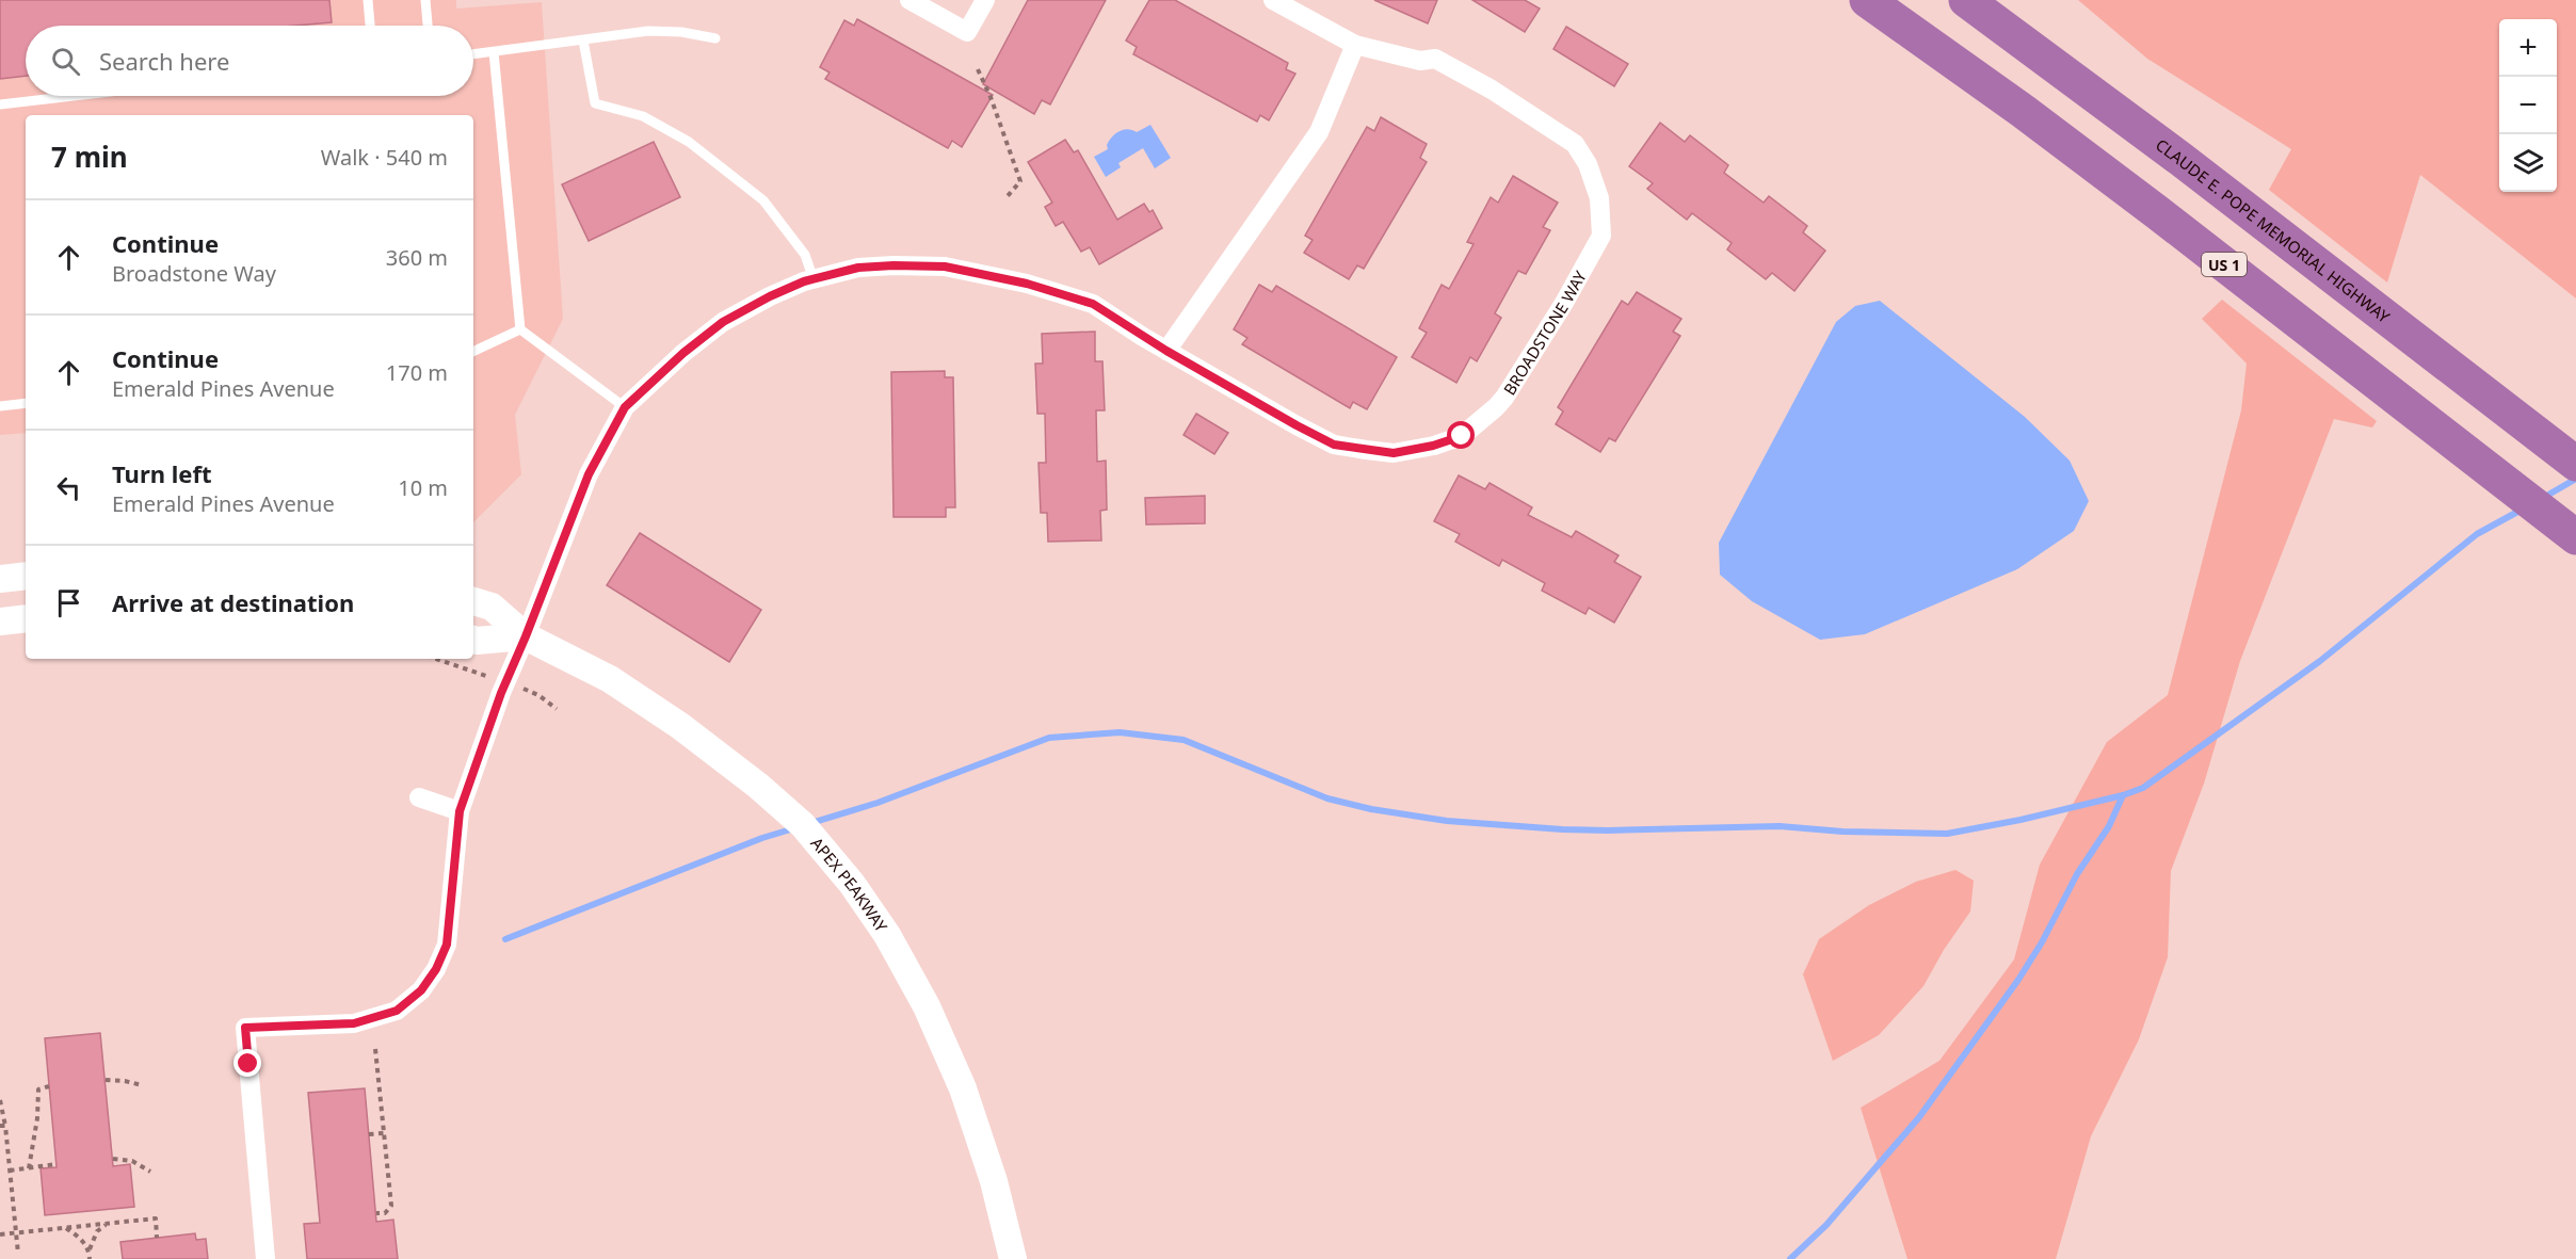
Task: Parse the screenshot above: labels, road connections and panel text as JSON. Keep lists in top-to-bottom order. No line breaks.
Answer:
{"streets":{"highway":["CLAUDE E. POPE MEMORIAL HIGHWAY","US 1"],"main road":["APEX PEAKWAY"],"street":["BROADSTONE WAY"]},"crossings":[["BROADSTONE WAY","APEX PEAKWAY"]],"page":{"map_buttons":["+","−"],"search":"Search here","heading":["7 min","Walk · 540 m"],"list":[["Continue","Broadstone Way","360 m"],["Continue","Emerald Pines Avenue","170 m"],["Turn left","Emerald Pines Avenue","10 m"],"Arrive at destination"]}}
